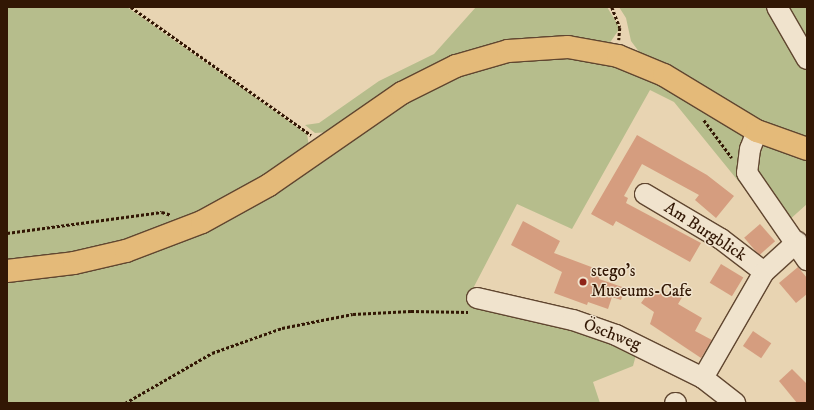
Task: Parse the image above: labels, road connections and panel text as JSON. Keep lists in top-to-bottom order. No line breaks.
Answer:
{"streets":{"street":["Am Burgblick","Öschweg"]},"crossings":[["Am Burgblick","Öschweg"]],"places":["stego's Museums-Cafe"]}
